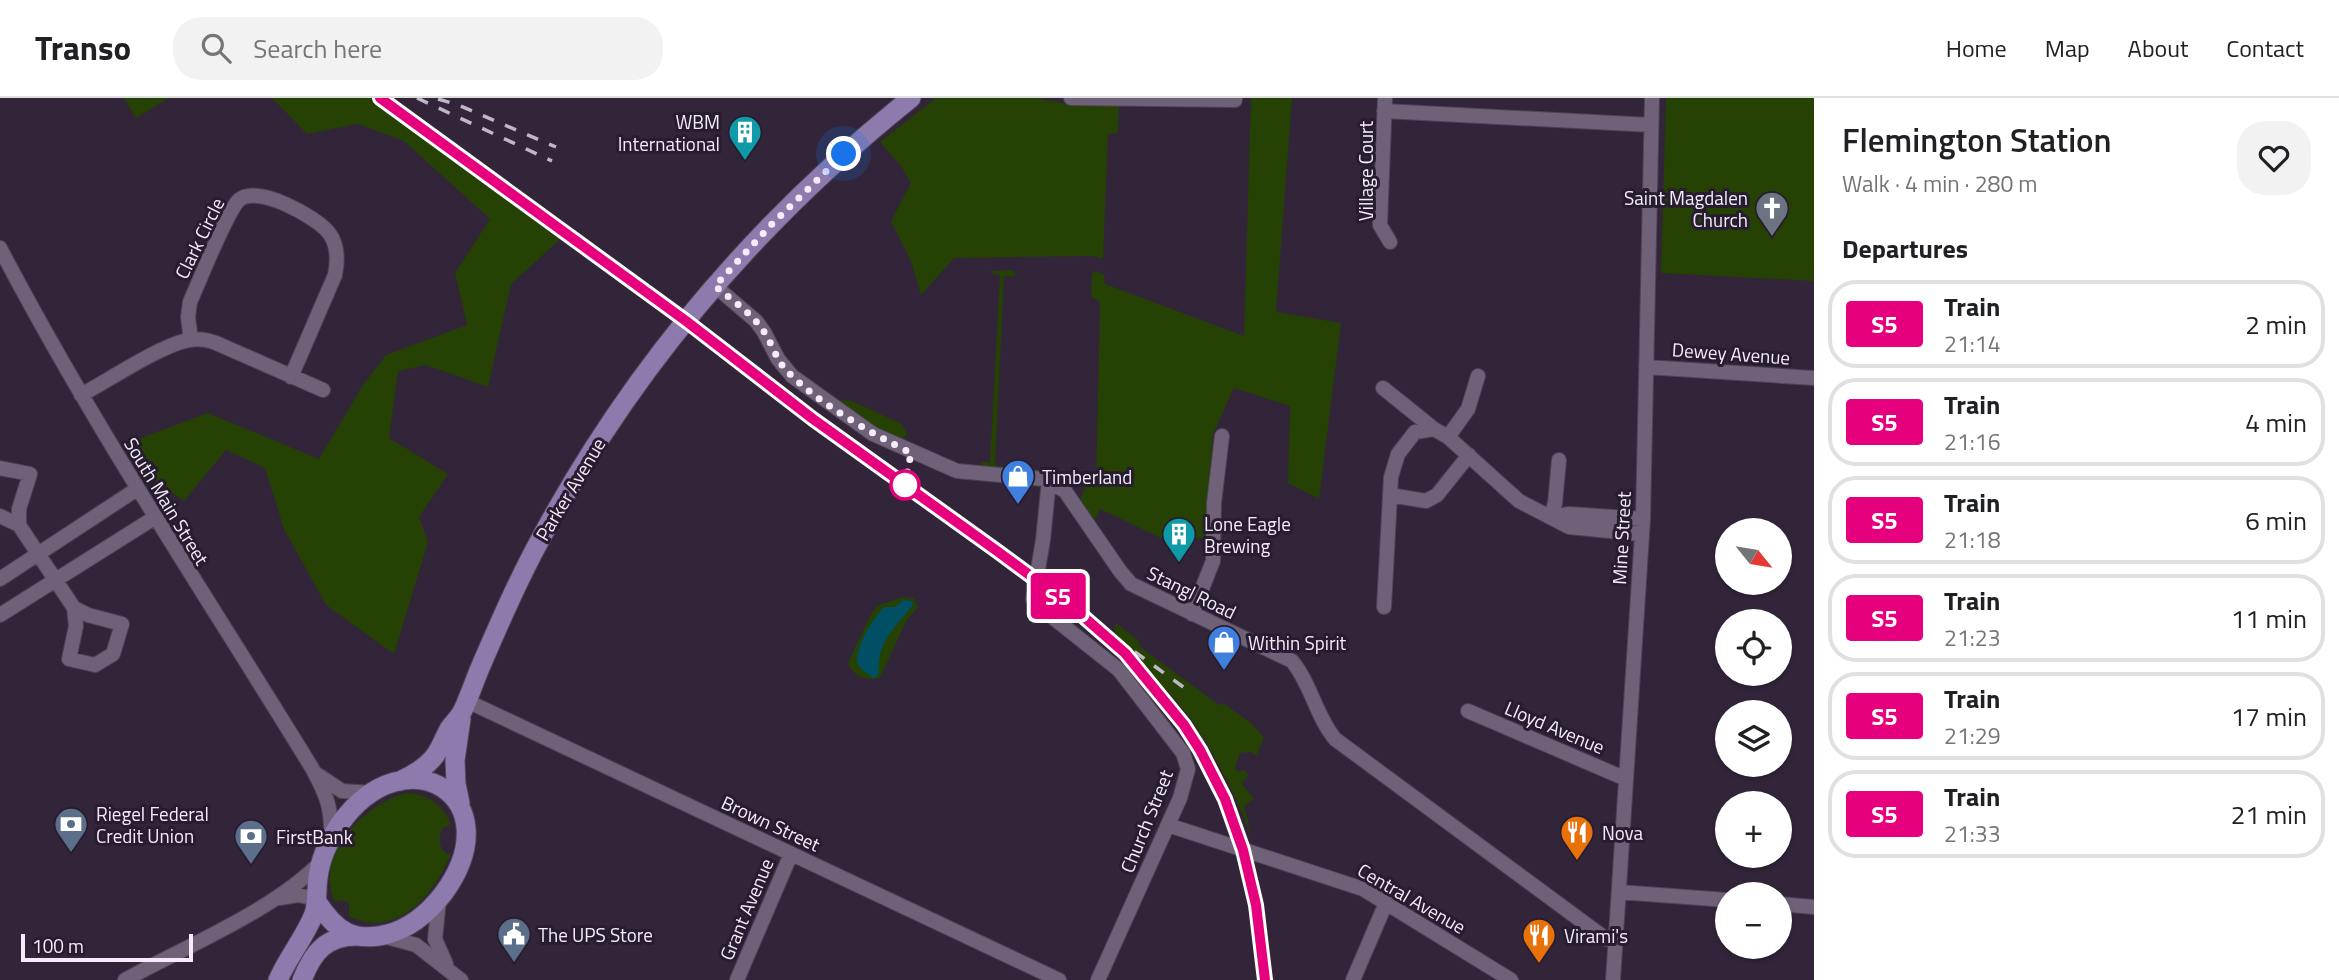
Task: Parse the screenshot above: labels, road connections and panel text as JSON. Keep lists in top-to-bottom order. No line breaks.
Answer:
{"streets":{"main road":["Parker Avenue"],"street":["Village Court","Clark Circle","Dewey Avenue","South Main Street","Mine Street","Stangl Road","Lloyd Avenue","Church Street","Brown Street","Central Avenue","Grant Avenue"]},"crossings":[["Dewey Avenue","Mine Street"],["Parker Avenue","South Main Street"],["Parker Avenue","Brown Street"],["Mine Street","Stangl Road"],["Mine Street","Lloyd Avenue"],["Stangl Road","Church Street"],["Church Street","Central Avenue"],["Brown Street","Grant Avenue"]],"places":{"building":["WBM International","Lone Eagle Brewing"],"church":["Saint Magdalen Church"],"shop":["Timberland","Within Spirit"],"bank":["Riegel Federal Credit Union","FirstBank"],"restaurant":["Nova","Virami's"],"public building":["The UPS Store"]},"scale_bar":"100 m","north":"bottom right","page":{"header":"Transo","search":"Search here","nav":["Home","Map","About","Contact"],"on_map":"S5","heading":[["Flemington Station","Walk · 4 min · 280 m"],"Departures"],"list":[{"mark":"S5","name":"Train","note":"21:14","value":"2 min"},{"mark":"S5","name":"Train","note":"21:16","value":"4 min"},{"mark":"S5","name":"Train","note":"21:18","value":"6 min"},{"mark":"S5","name":"Train","note":"21:23","value":"11 min"},{"mark":"S5","name":"Train","note":"21:29","value":"17 min"},{"mark":"S5","name":"Train","note":"21:33","value":"21 min"}],"map_buttons":["+","−"],"scale":"100 m"}}
